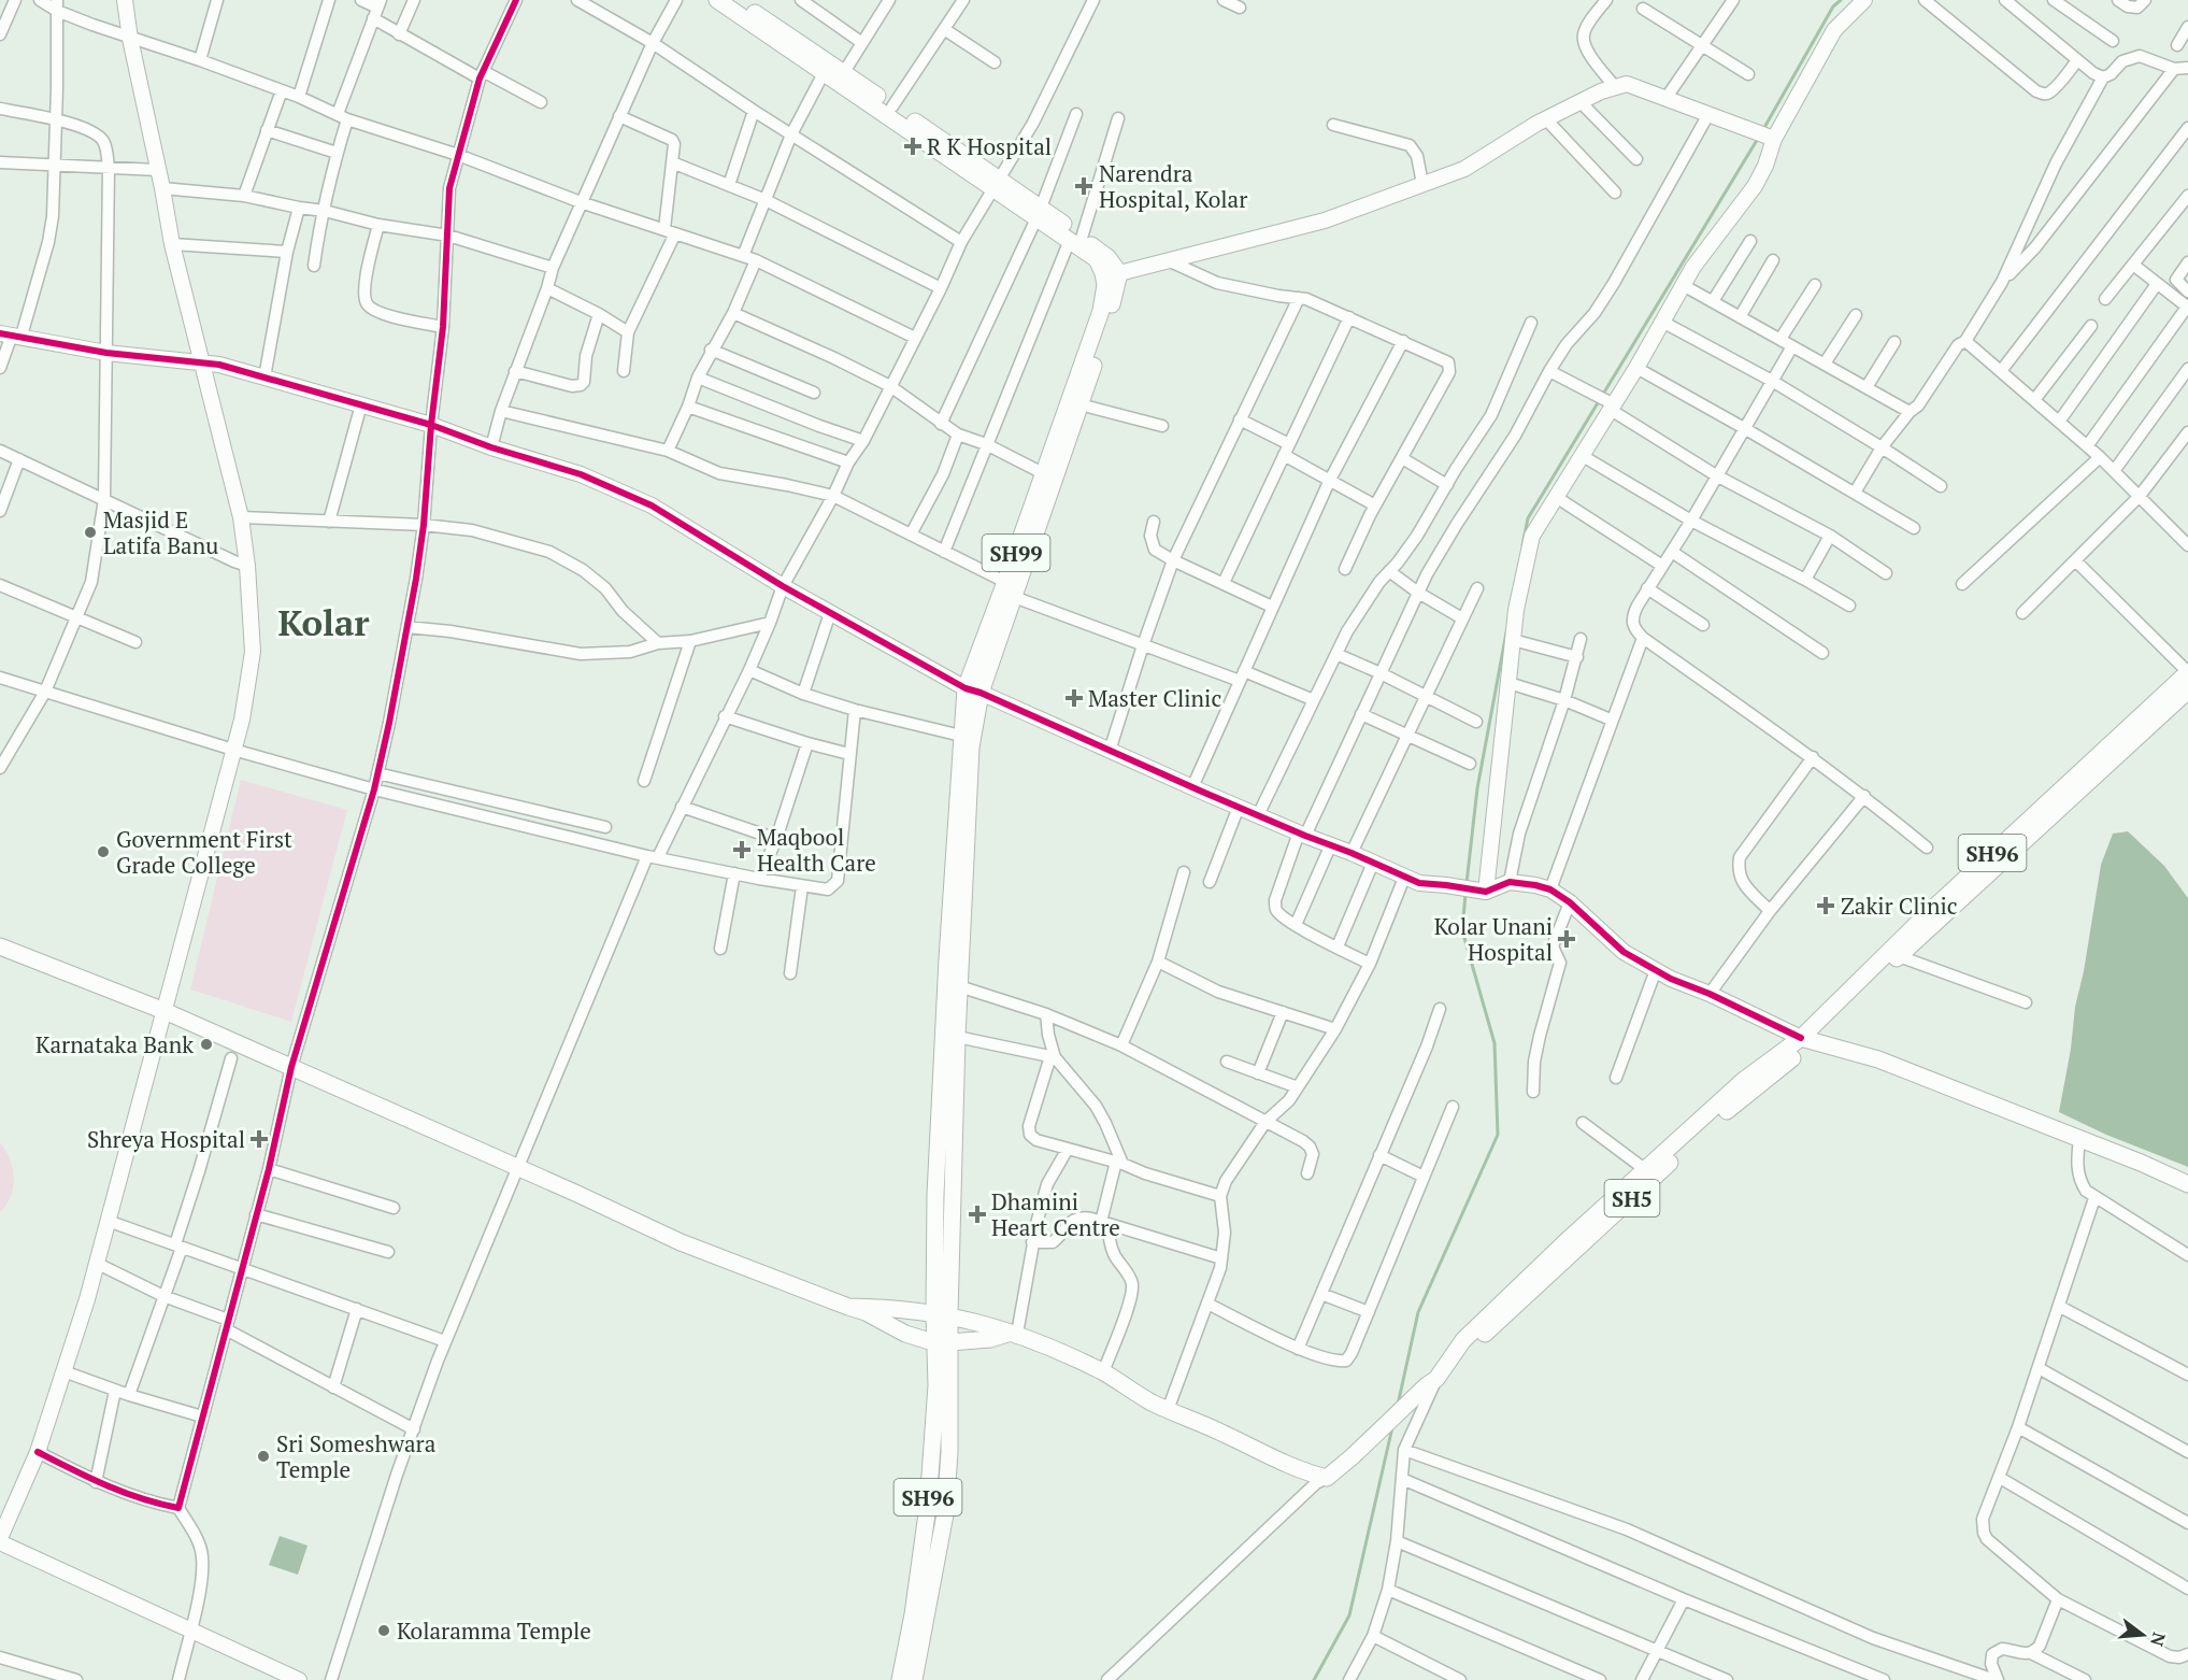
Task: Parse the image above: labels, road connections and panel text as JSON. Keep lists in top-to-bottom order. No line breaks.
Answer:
{"streets":{"main road":["SH99","SH96","SH5"]},"crossings":[["SH99","SH96"],["SH96","SH5"]],"districts":["Kolar"],"places":{"health":["R K Hospital","Narendra Hospital, Kolar","Master Clinic","Maqbool Health Care","Zakir Clinic","Kolar Unani Hospital","Shreya Hospital","Dhamini Heart Centre"],"other":["Masjid E Latifa Banu","Government First Grade College","Karnataka Bank","Sri Someshwara Temple","Kolaramma Temple"]},"north":"right"}
